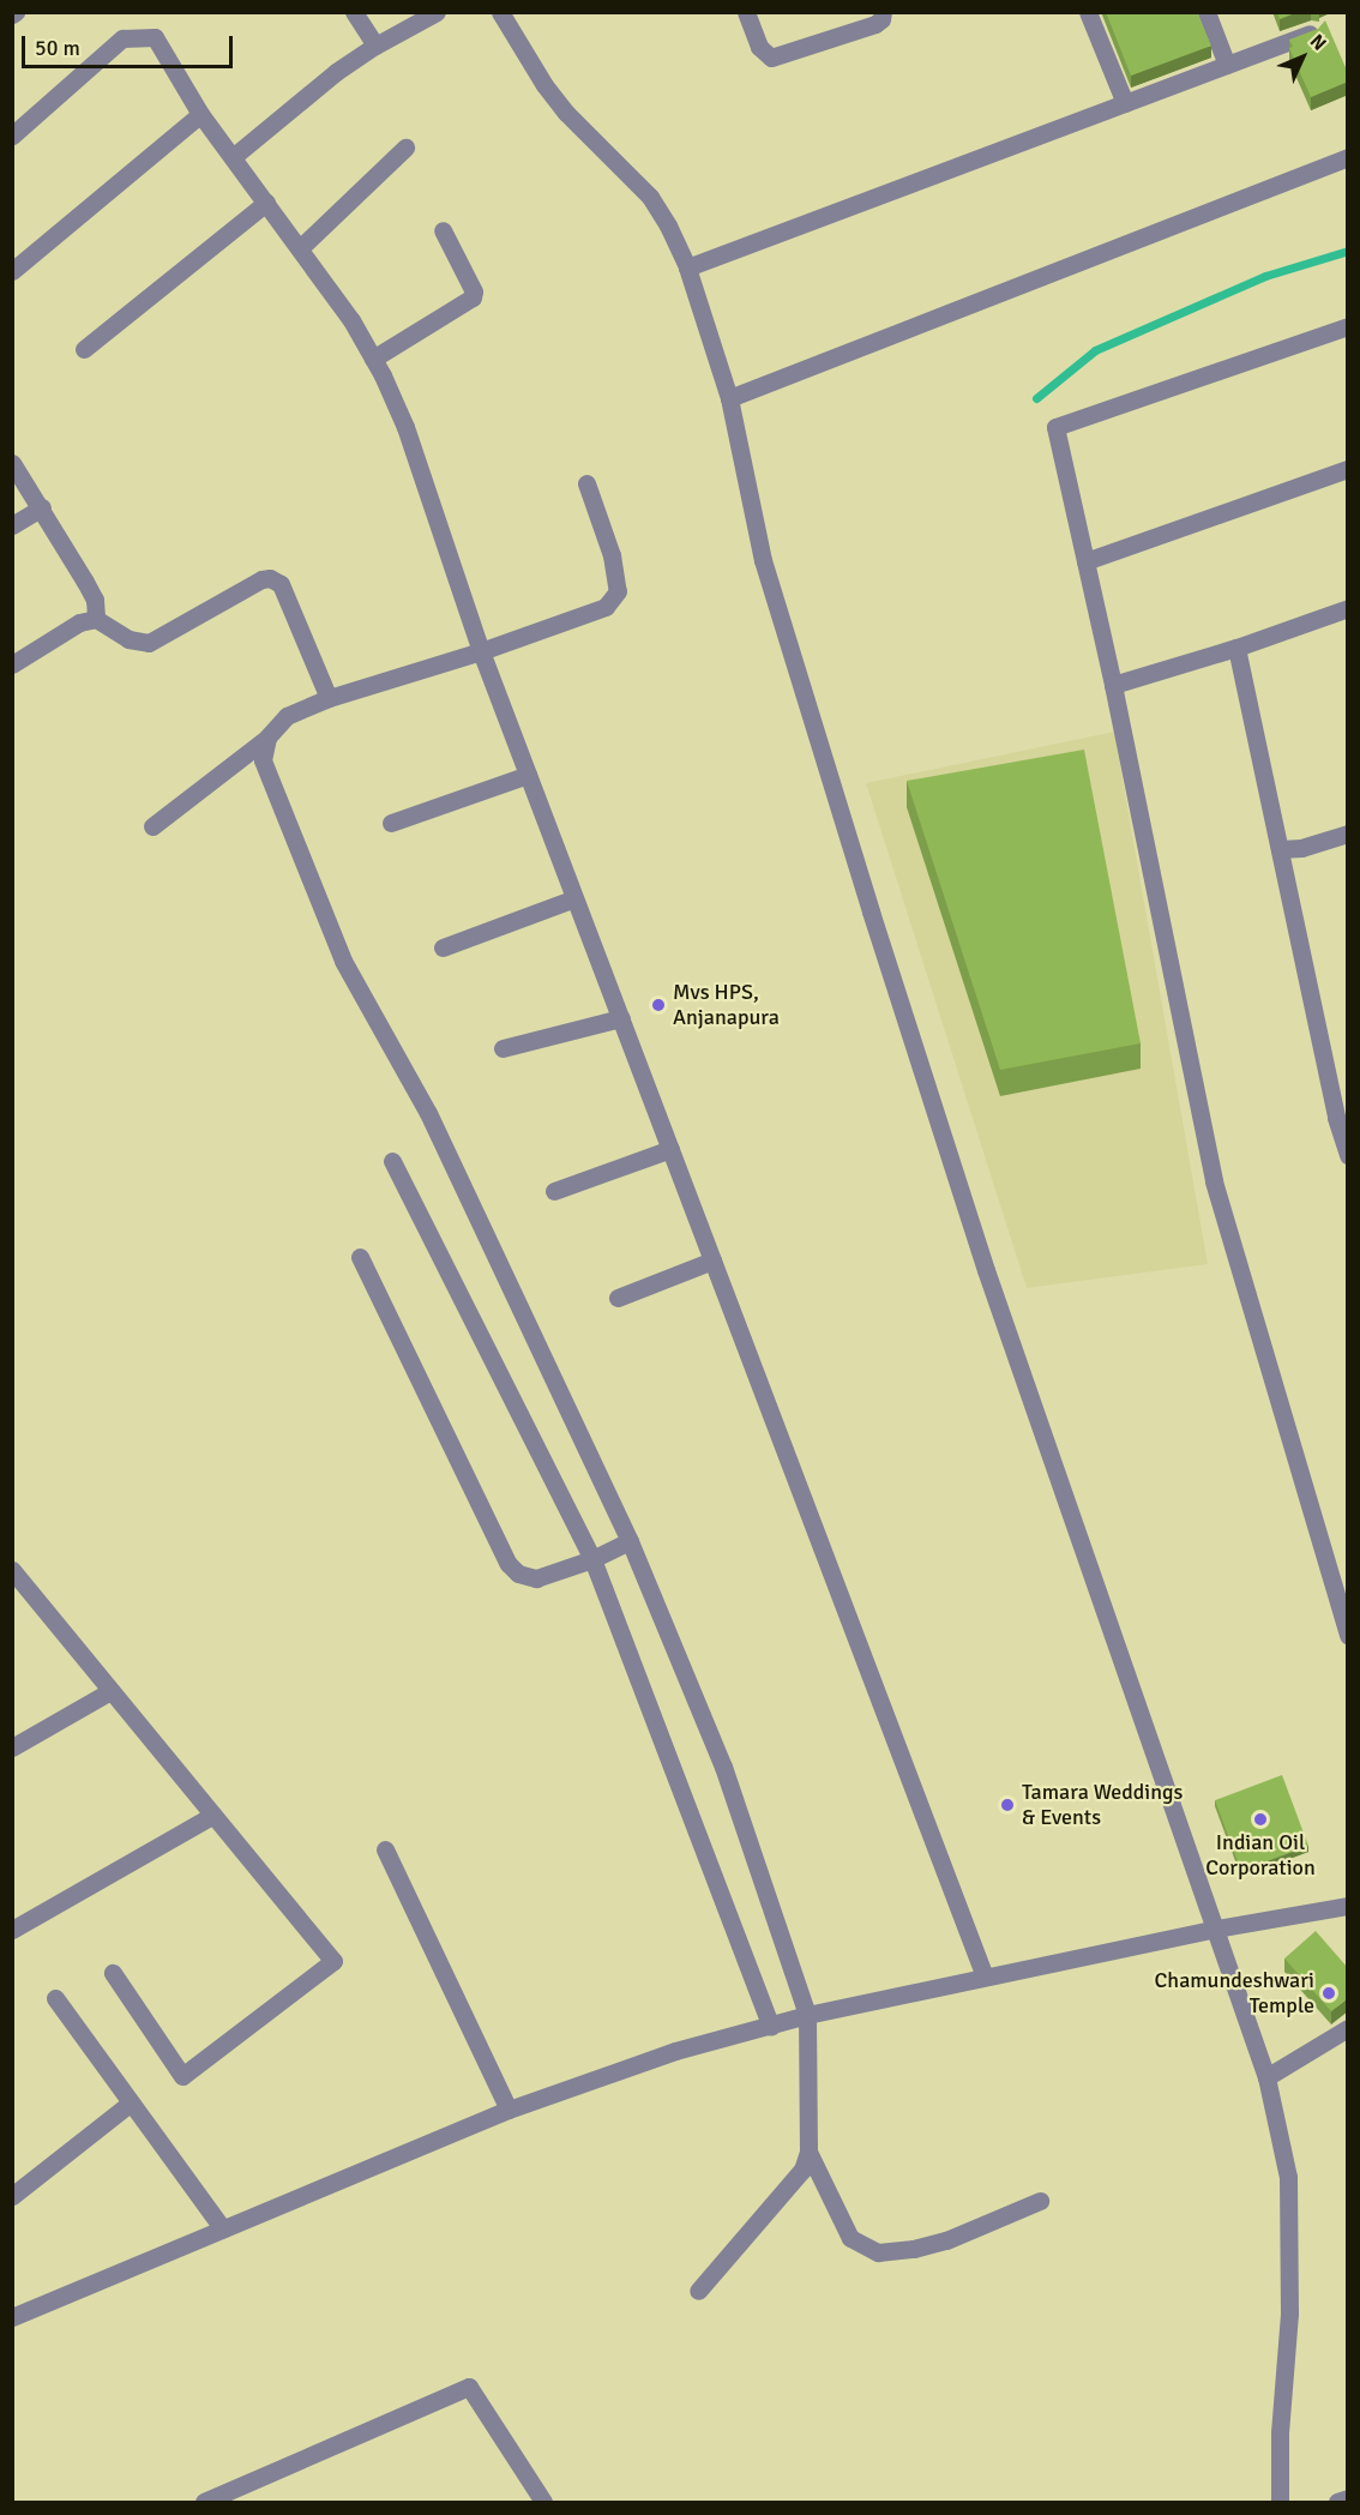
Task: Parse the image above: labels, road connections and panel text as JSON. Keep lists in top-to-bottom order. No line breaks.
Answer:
{"places":["Mvs HPS, Anjanapura","Tamara Weddings & Events","Indian Oil Corporation","Chamundeshwari Temple"],"scale_bar":"50 m","north":"top right"}
